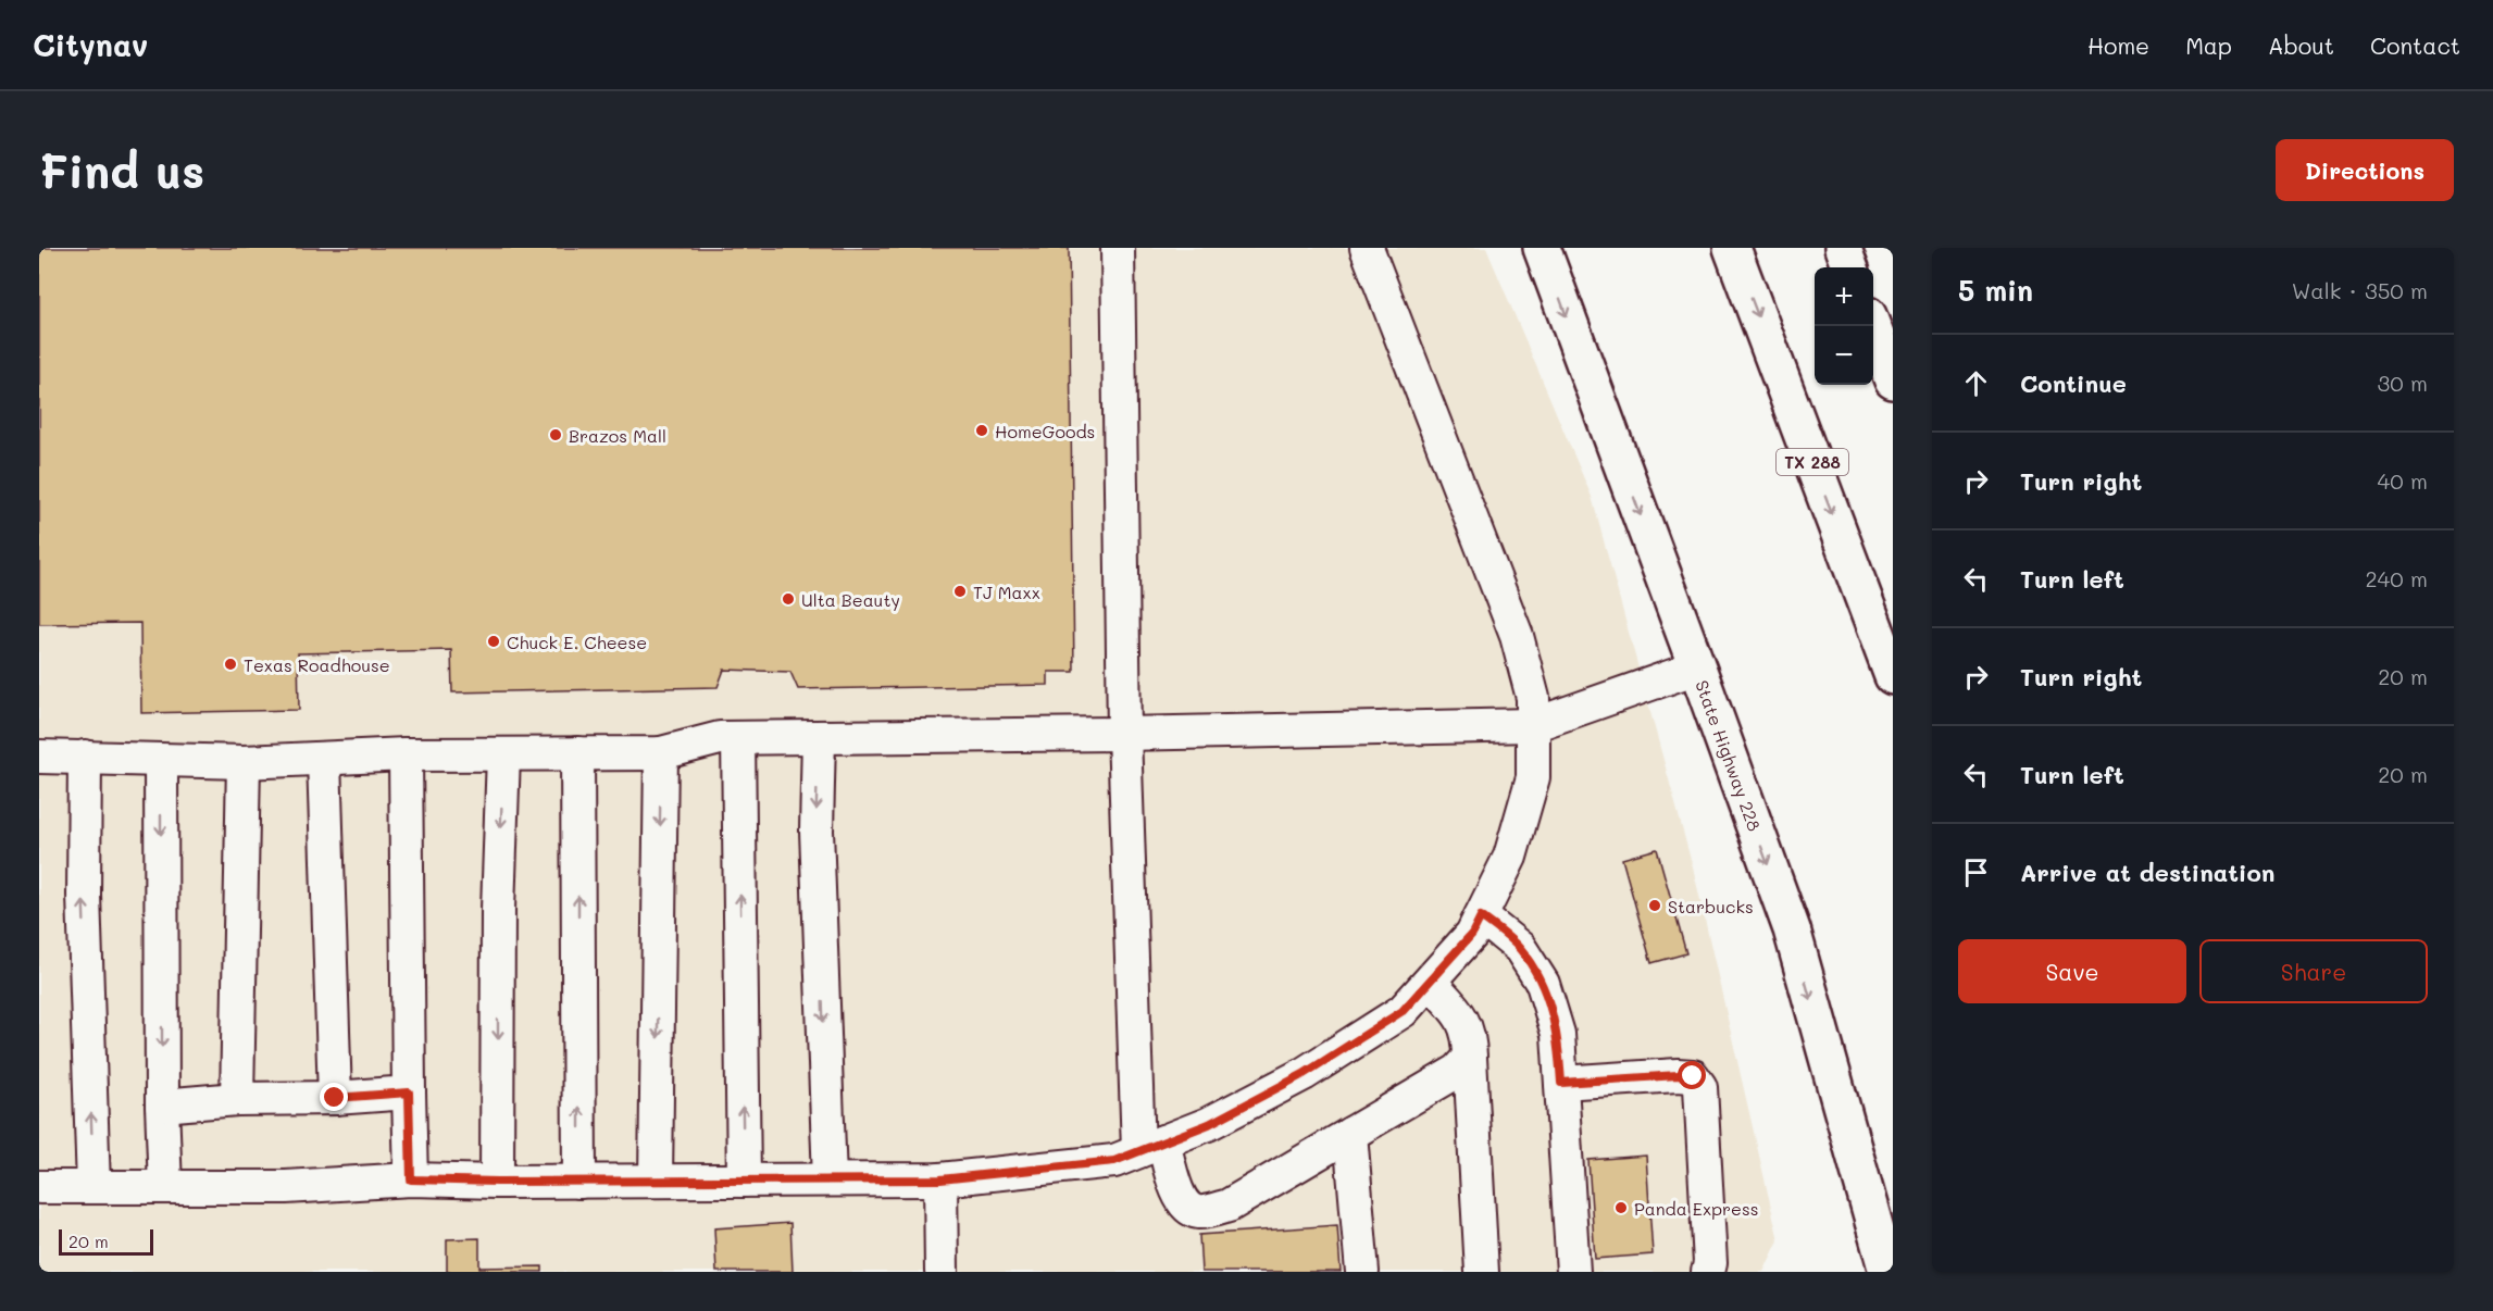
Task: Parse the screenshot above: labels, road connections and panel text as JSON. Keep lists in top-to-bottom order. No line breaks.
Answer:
{"streets":{"main road":["TX 288","State Highway 228"]},"places":["HomeGoods","Brazos Mall","TJ Maxx","Ulta Beauty","Chuck E. Cheese","Texas Roadhouse","Starbucks","Panda Express"],"scale_bar":"20 m","page":{"header":"Citynav","nav":["Home","Map","About","Contact"],"buttons":["Directions",["Save","Share"]],"title":"Find us","heading":["5 min","Walk · 350 m"],"map_buttons":["+","−"],"list":[["Continue","30 m"],["Turn right","40 m"],["Turn left","240 m"],["Turn right","20 m"],["Turn left","20 m"],"Arrive at destination"],"scale":"20 m"}}
